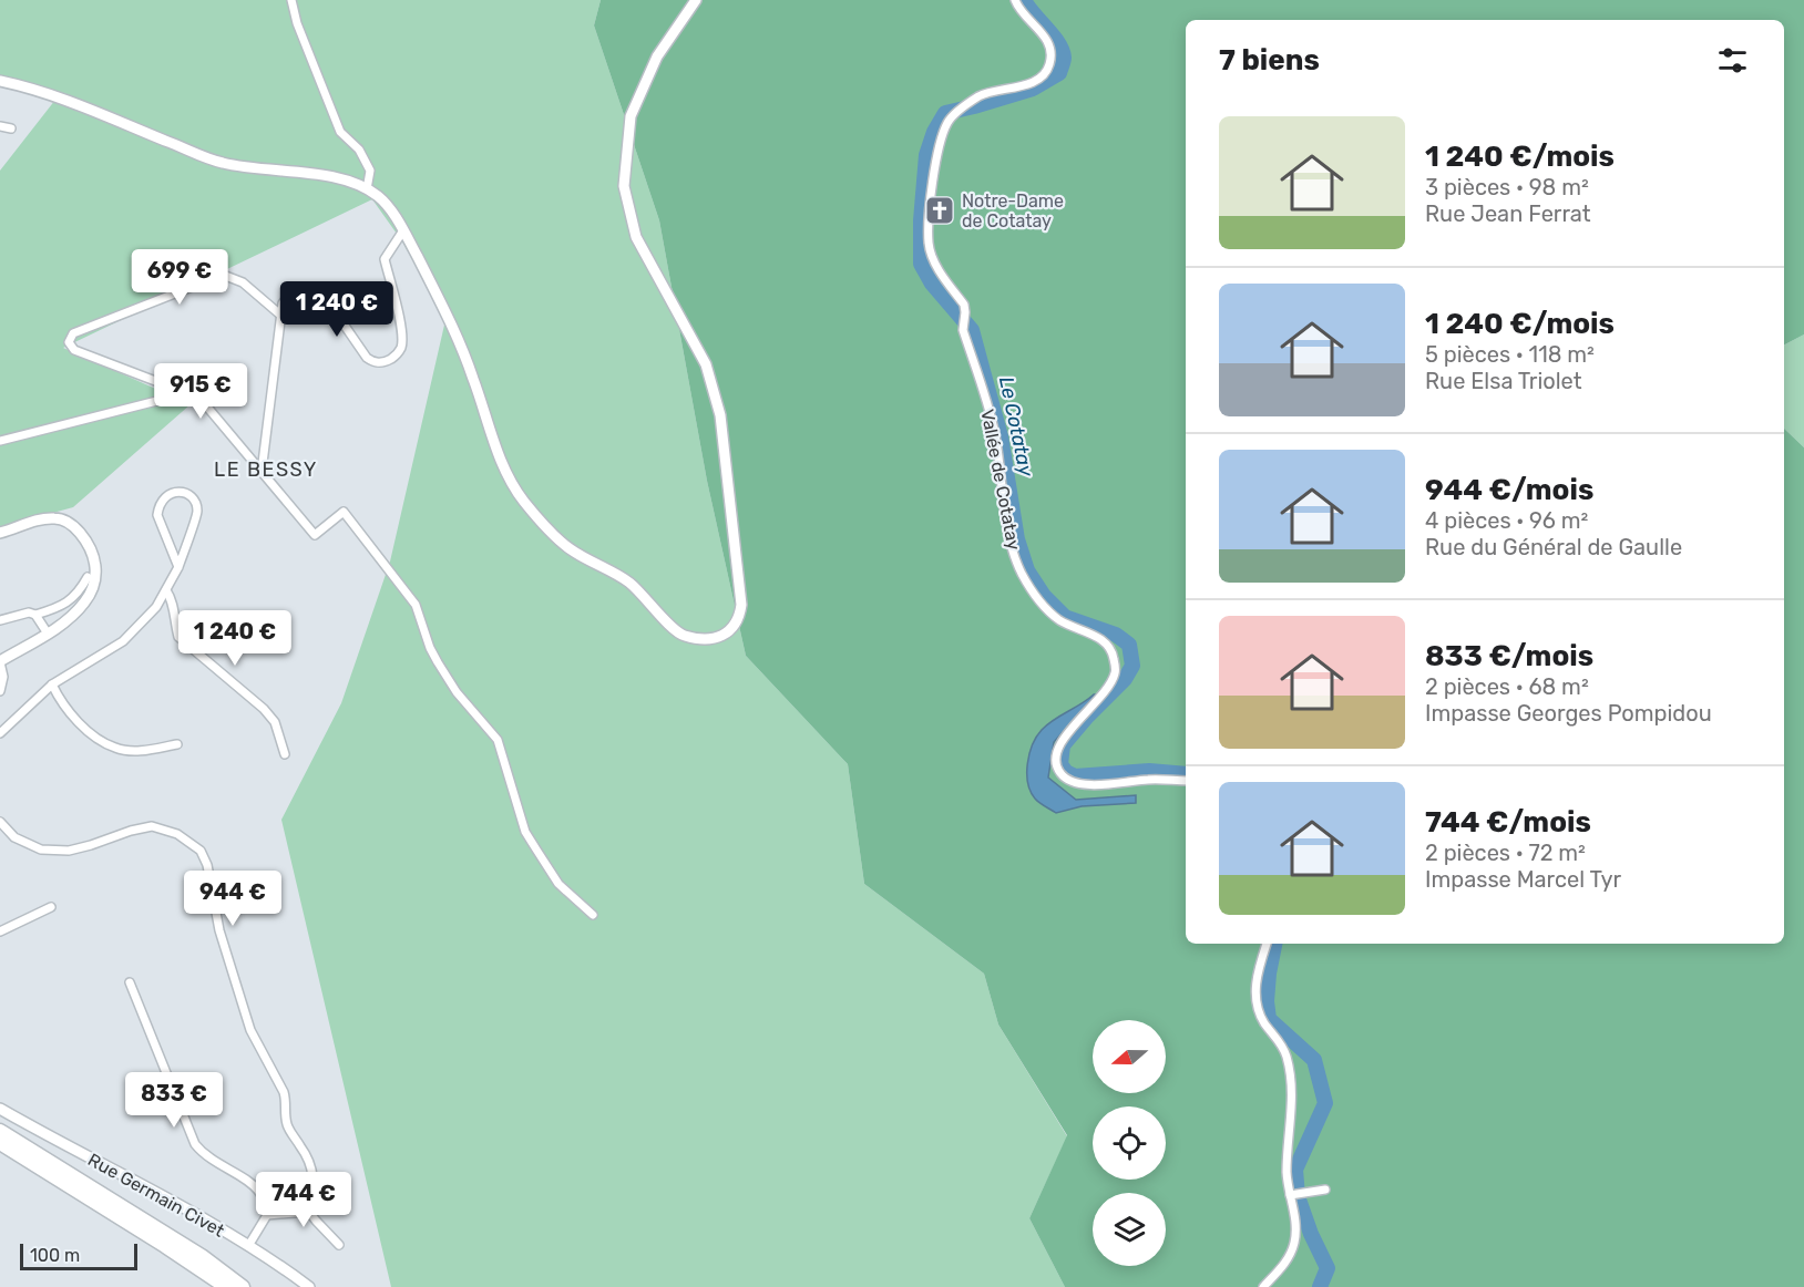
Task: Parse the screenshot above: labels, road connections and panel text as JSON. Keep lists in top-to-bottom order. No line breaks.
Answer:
{"streets":{"street":["Vallée de Cotatay","Rue Germain Civet"]},"districts":["LE BESSY"],"water":["Le Cotatay"],"places":{"church":["Notre-Dame de Cotatay"]},"scale_bar":"100 m","north":"left","page":{"heading":"7 biens","list":[{"name":"1 240 €/mois","note":"3 pièces · 98 m² · Rue Jean Ferrat"},{"name":"1 240 €/mois","note":"5 pièces · 118 m² · Rue Elsa Triolet"},{"name":"944 €/mois","note":"4 pièces · 96 m² · Rue du Général de Gaulle"},{"name":"833 €/mois","note":"2 pièces · 68 m² · Impasse Georges Pompidou"},{"name":"744 €/mois","note":"2 pièces · 72 m² · Impasse Marcel Tyr"}],"price":["699 €","1 240 €","915 €","1 240 €","944 €","833 €","744 €"],"scale":"100 m"}}
